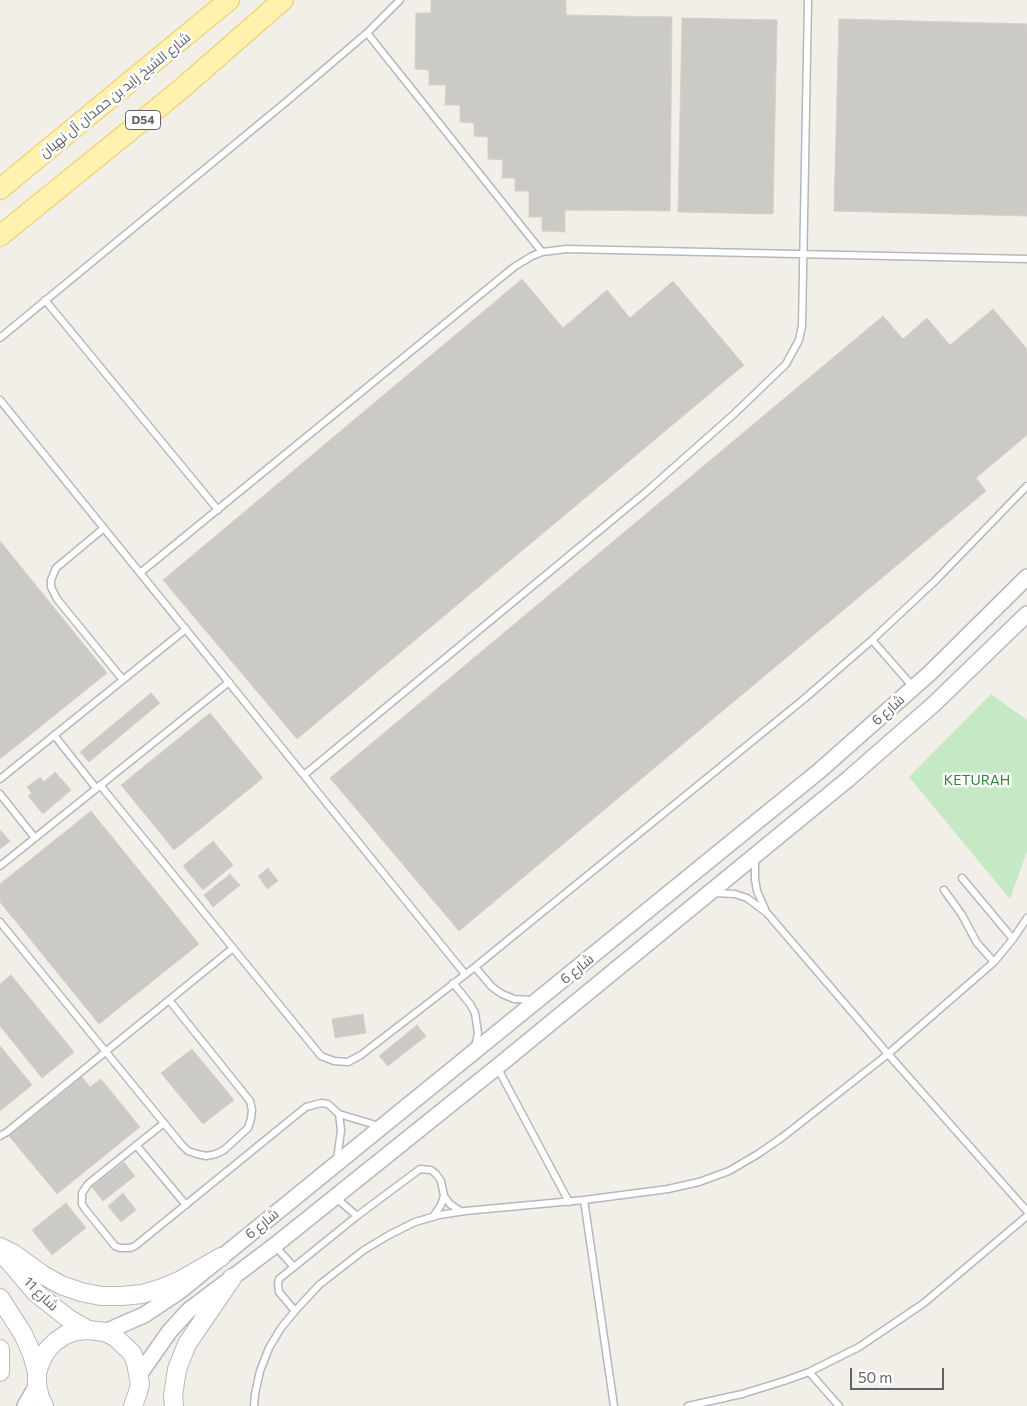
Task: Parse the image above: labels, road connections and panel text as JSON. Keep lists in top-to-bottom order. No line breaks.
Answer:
{"streets":{"main road":["شارع الشيخ زايد بن حمدان آل نهيان","D54","شارع 11"],"street":["شارع 6"]},"crossings":[["شارع 6","شارع 11"]],"parks":["KETURAH"],"scale_bar":"50 m"}
